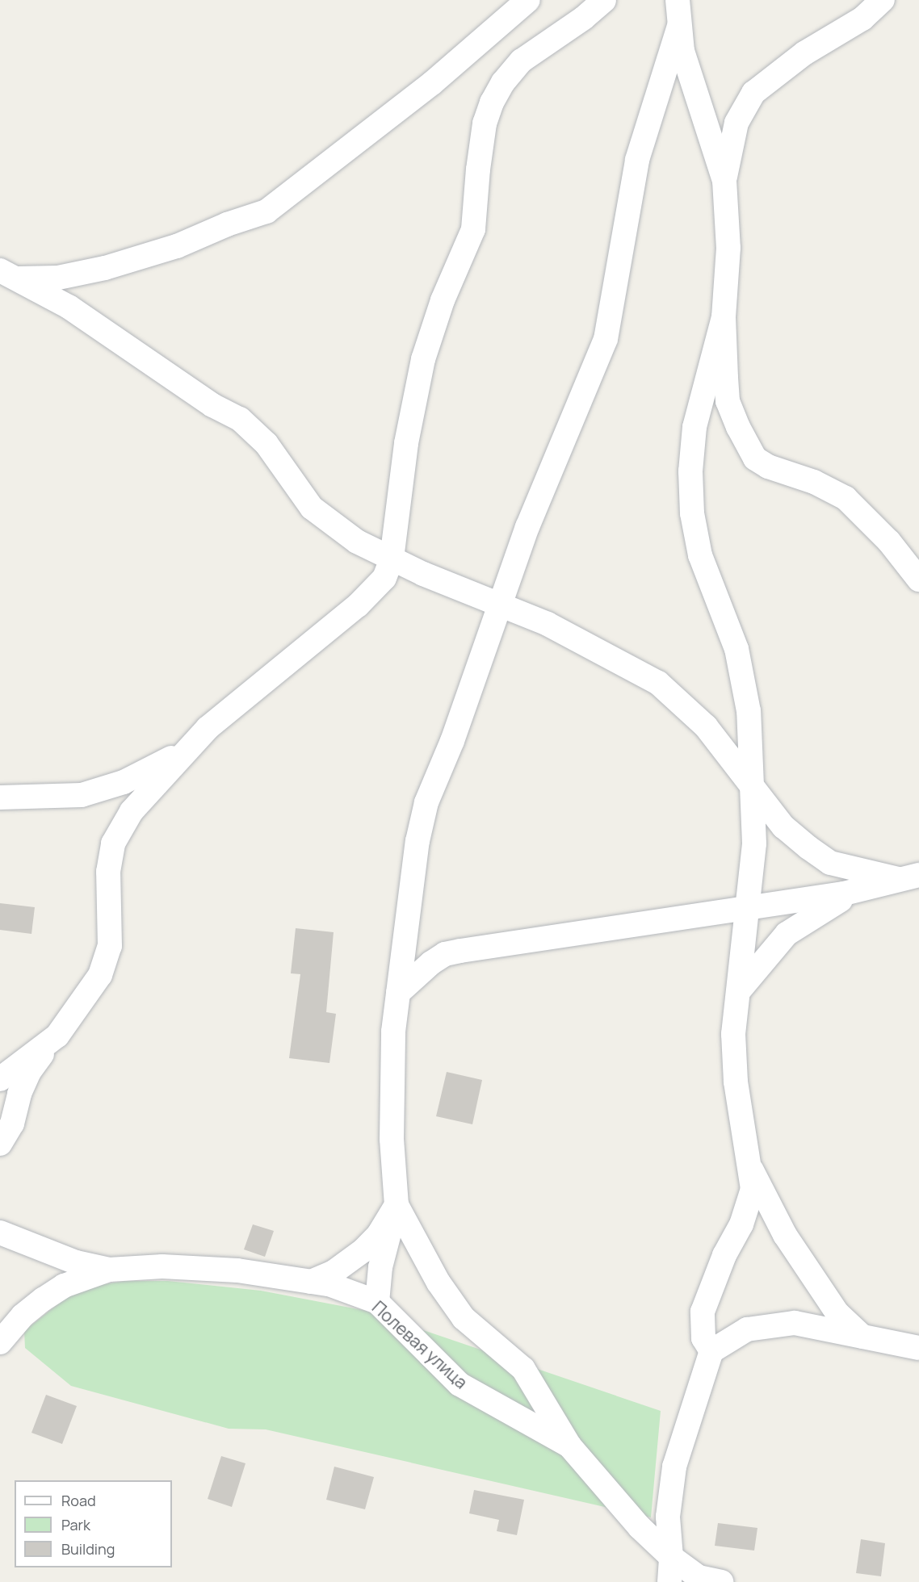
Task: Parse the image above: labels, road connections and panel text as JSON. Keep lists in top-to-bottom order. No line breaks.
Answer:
{"streets":{"street":["Полевая улица"]},"legend":["Road","Park","Building"]}
